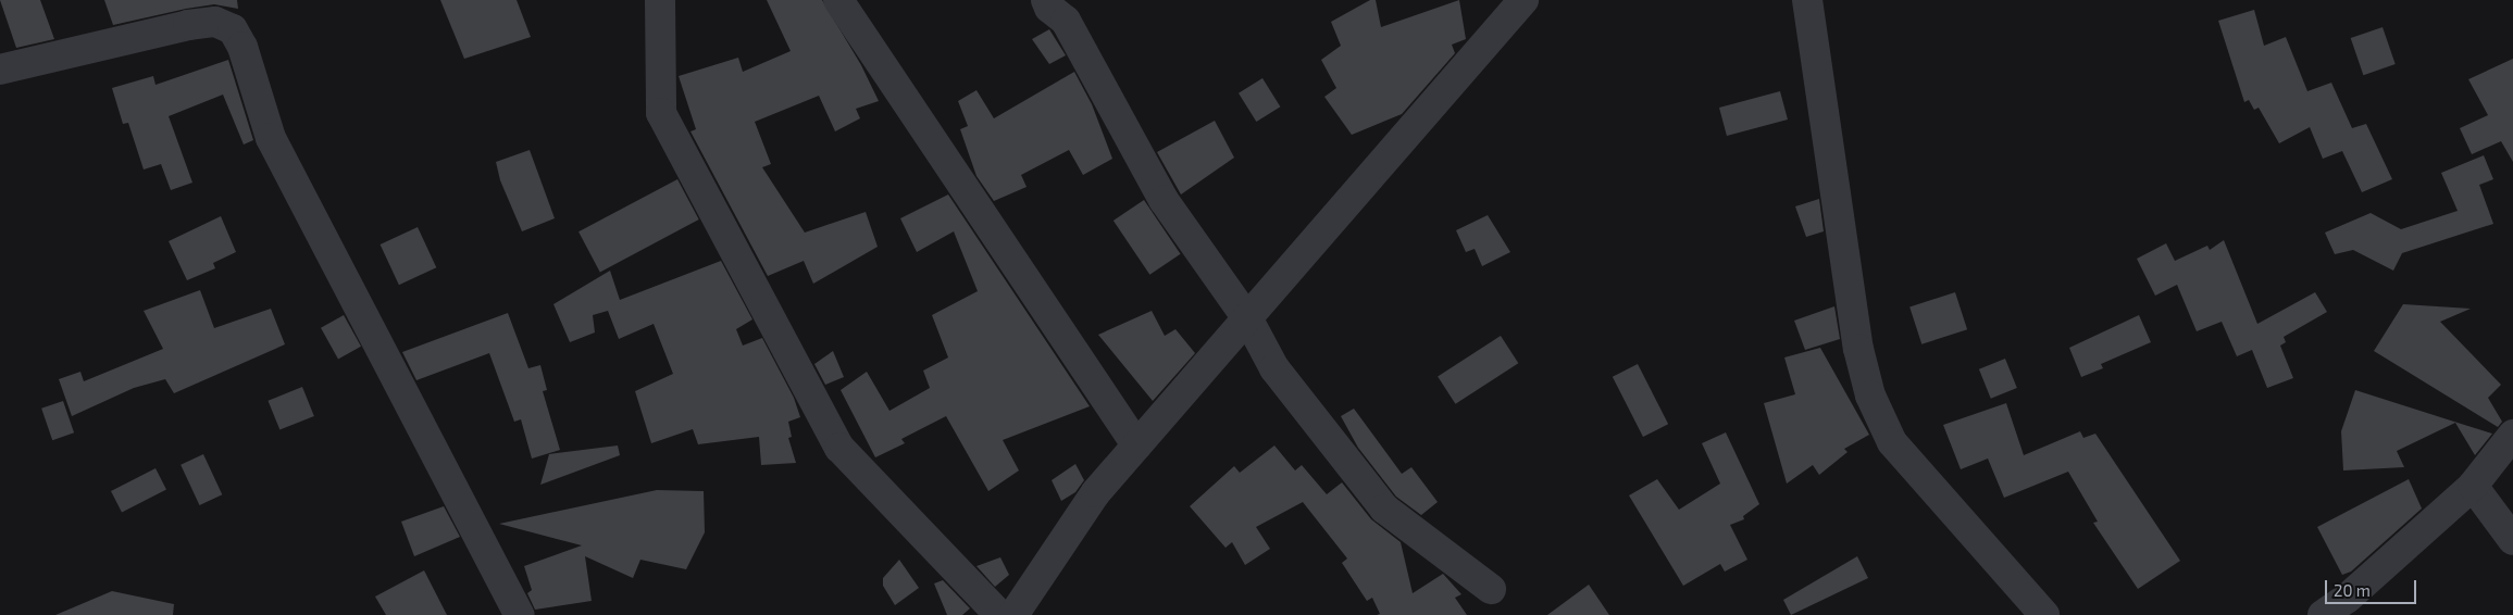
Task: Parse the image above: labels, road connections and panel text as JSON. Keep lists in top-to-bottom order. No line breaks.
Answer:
{"scale_bar":"20 m"}
